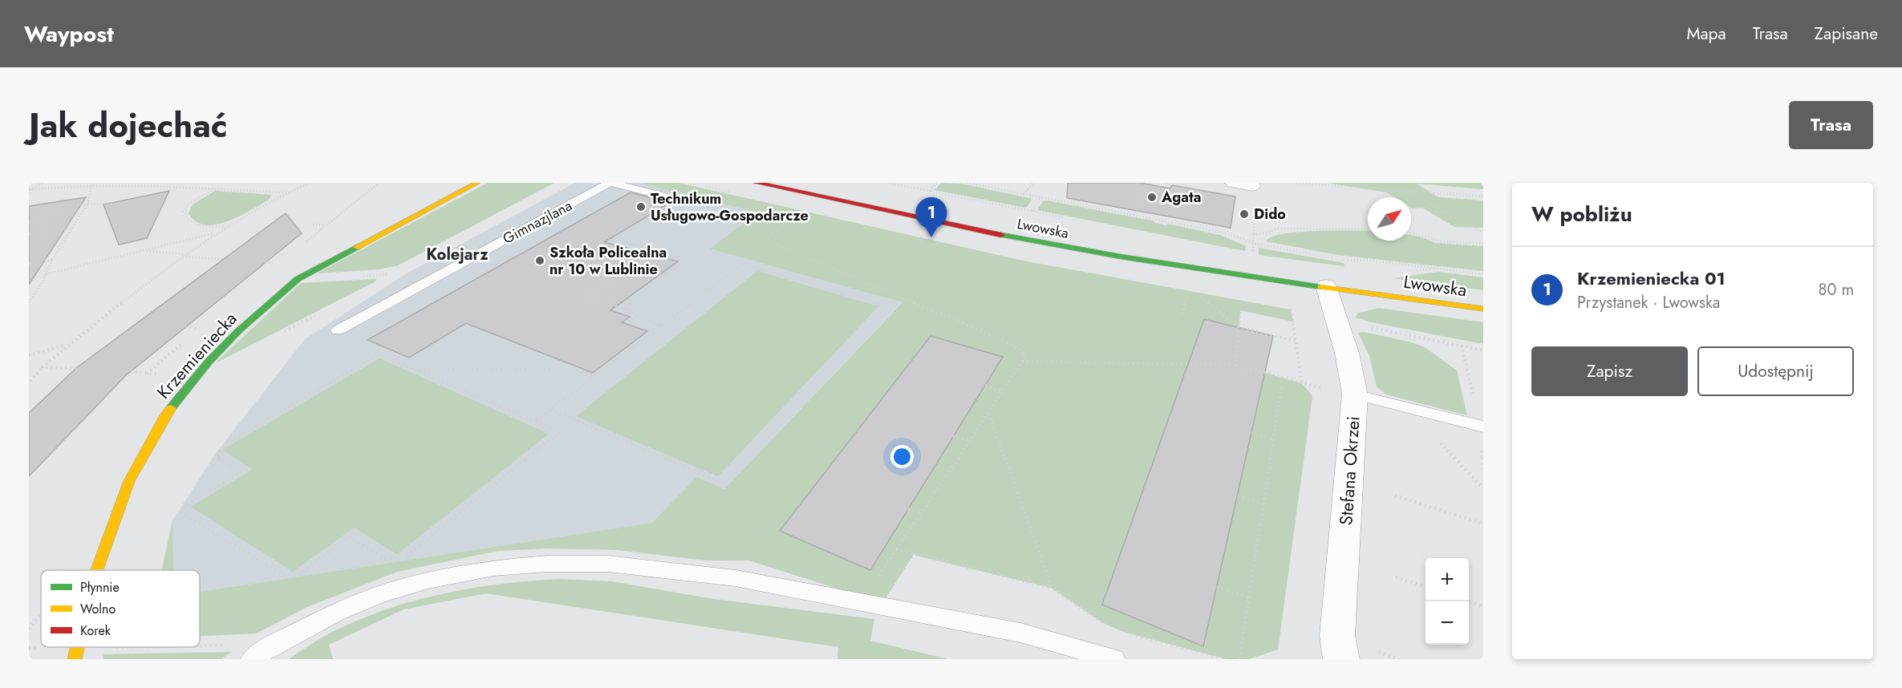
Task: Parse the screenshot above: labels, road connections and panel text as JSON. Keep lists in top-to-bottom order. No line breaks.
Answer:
{"streets":{"street":["Lwowska","Krzemieniecka","Stefana Okrzei"],"lane":["Gimnazjlana"]},"crossings":[["Lwowska","Stefana Okrzei"]],"districts":["Kolejarz"],"places":["Agata","Technikum Usługowo-Gospodarcze","Dido","Szkoła Policealna nr 10 w Lublinie"],"legend":["Płynnie","Wolno","Korek"],"north":"top right","page":{"header":"Waypost","nav":["Mapa","Trasa","Zapisane"],"title":"Jak dojechać","buttons":["Trasa",["Zapisz","Udostępnij"]],"heading":"W pobliżu","pins":"1","list":[{"mark":"1","name":"Krzemieniecka 01","note":"Przystanek · Lwowska","value":"80 m"}],"map_buttons":["+","−"]}}
